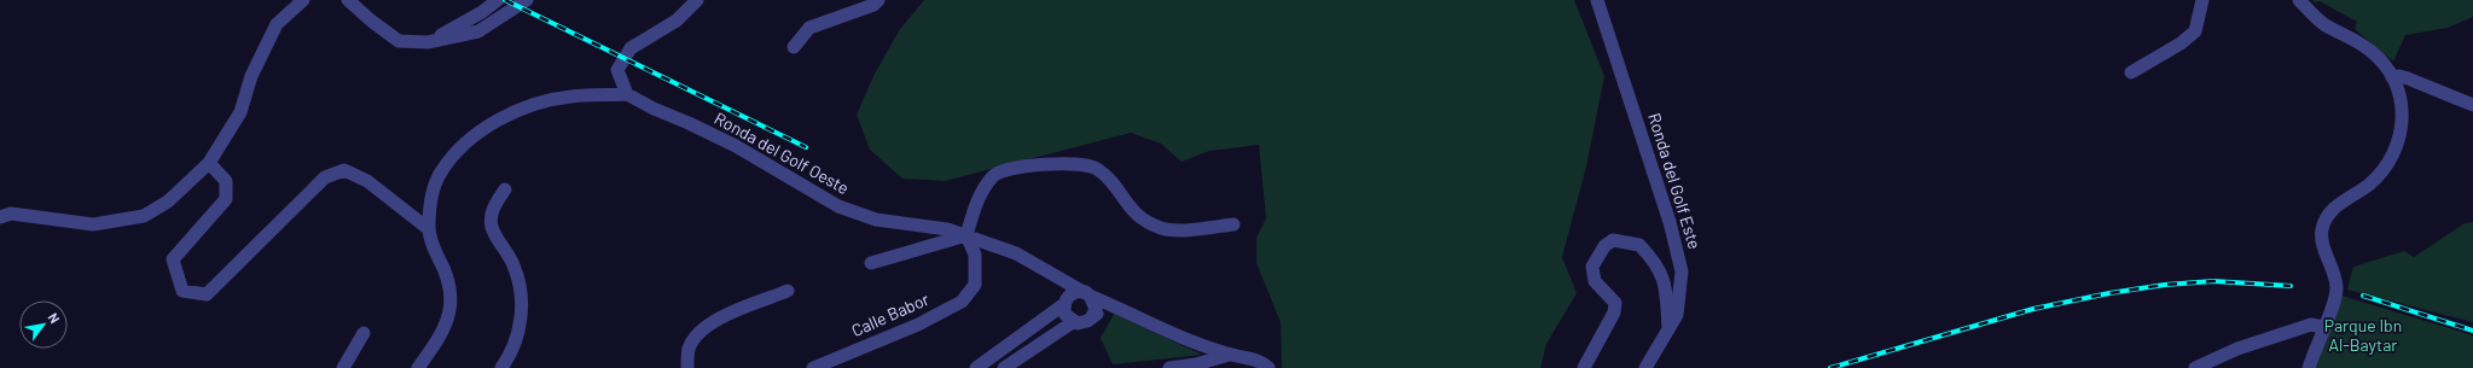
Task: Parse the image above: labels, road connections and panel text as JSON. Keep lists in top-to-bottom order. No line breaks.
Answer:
{"streets":{"street":["Ronda del Golf Oeste","Ronda del Golf Este","Calle Babor"]},"crossings":[["Ronda del Golf Oeste","Calle Babor"]],"parks":["Parque Ibn Al-Baytar"],"north":"top right"}
